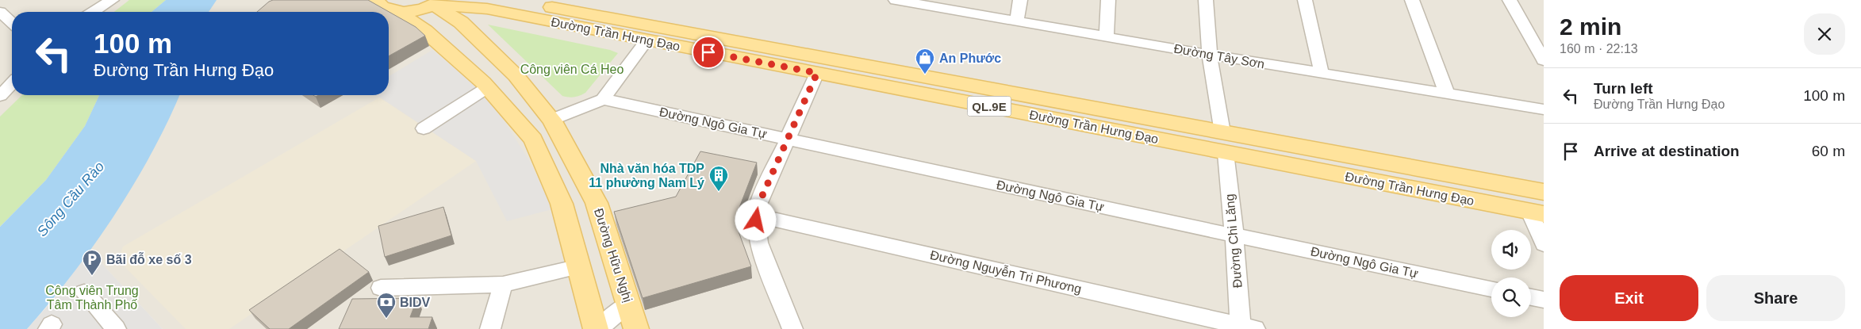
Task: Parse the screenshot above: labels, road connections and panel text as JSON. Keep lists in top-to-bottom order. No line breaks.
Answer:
{"streets":{"main road":["Đường Trần Hưng Đạo","QL.9E","Đường Hữu Nghị"],"street":["Đường Tây Sơn","Đường Ngô Gia Tự","Đường Chi Lăng","Đường Nguyễn Tri Phương"]},"crossings":[["Đường Trần Hưng Đạo","Đường Chi Lăng"],["Đường Trần Hưng Đạo","Đường Hữu Nghị"],["Đường Ngô Gia Tự","Đường Chi Lăng"],["Đường Chi Lăng","Đường Nguyễn Tri Phương"]],"water":["Sông Cầu Rào"],"parks":["Công viên Cá Heo","Công viên Trung Tâm Thành Phố"],"places":{"shop":["An Phước"],"building":["Nhà văn hóa TDP 11 phường Nam Lý"],"parking":["Bãi đỗ xe số 3"],"bank":["BIDV"]},"page":{"heading":["2 min","160 m · 22:13"],"turn":["100 m","Đường Trần Hưng Đạo"],"list":[{"name":"Turn left","note":"Đường Trần Hưng Đạo","value":"100 m"},{"name":"Arrive at destination","value":"60 m"}],"buttons":["Exit","Share"]}}
